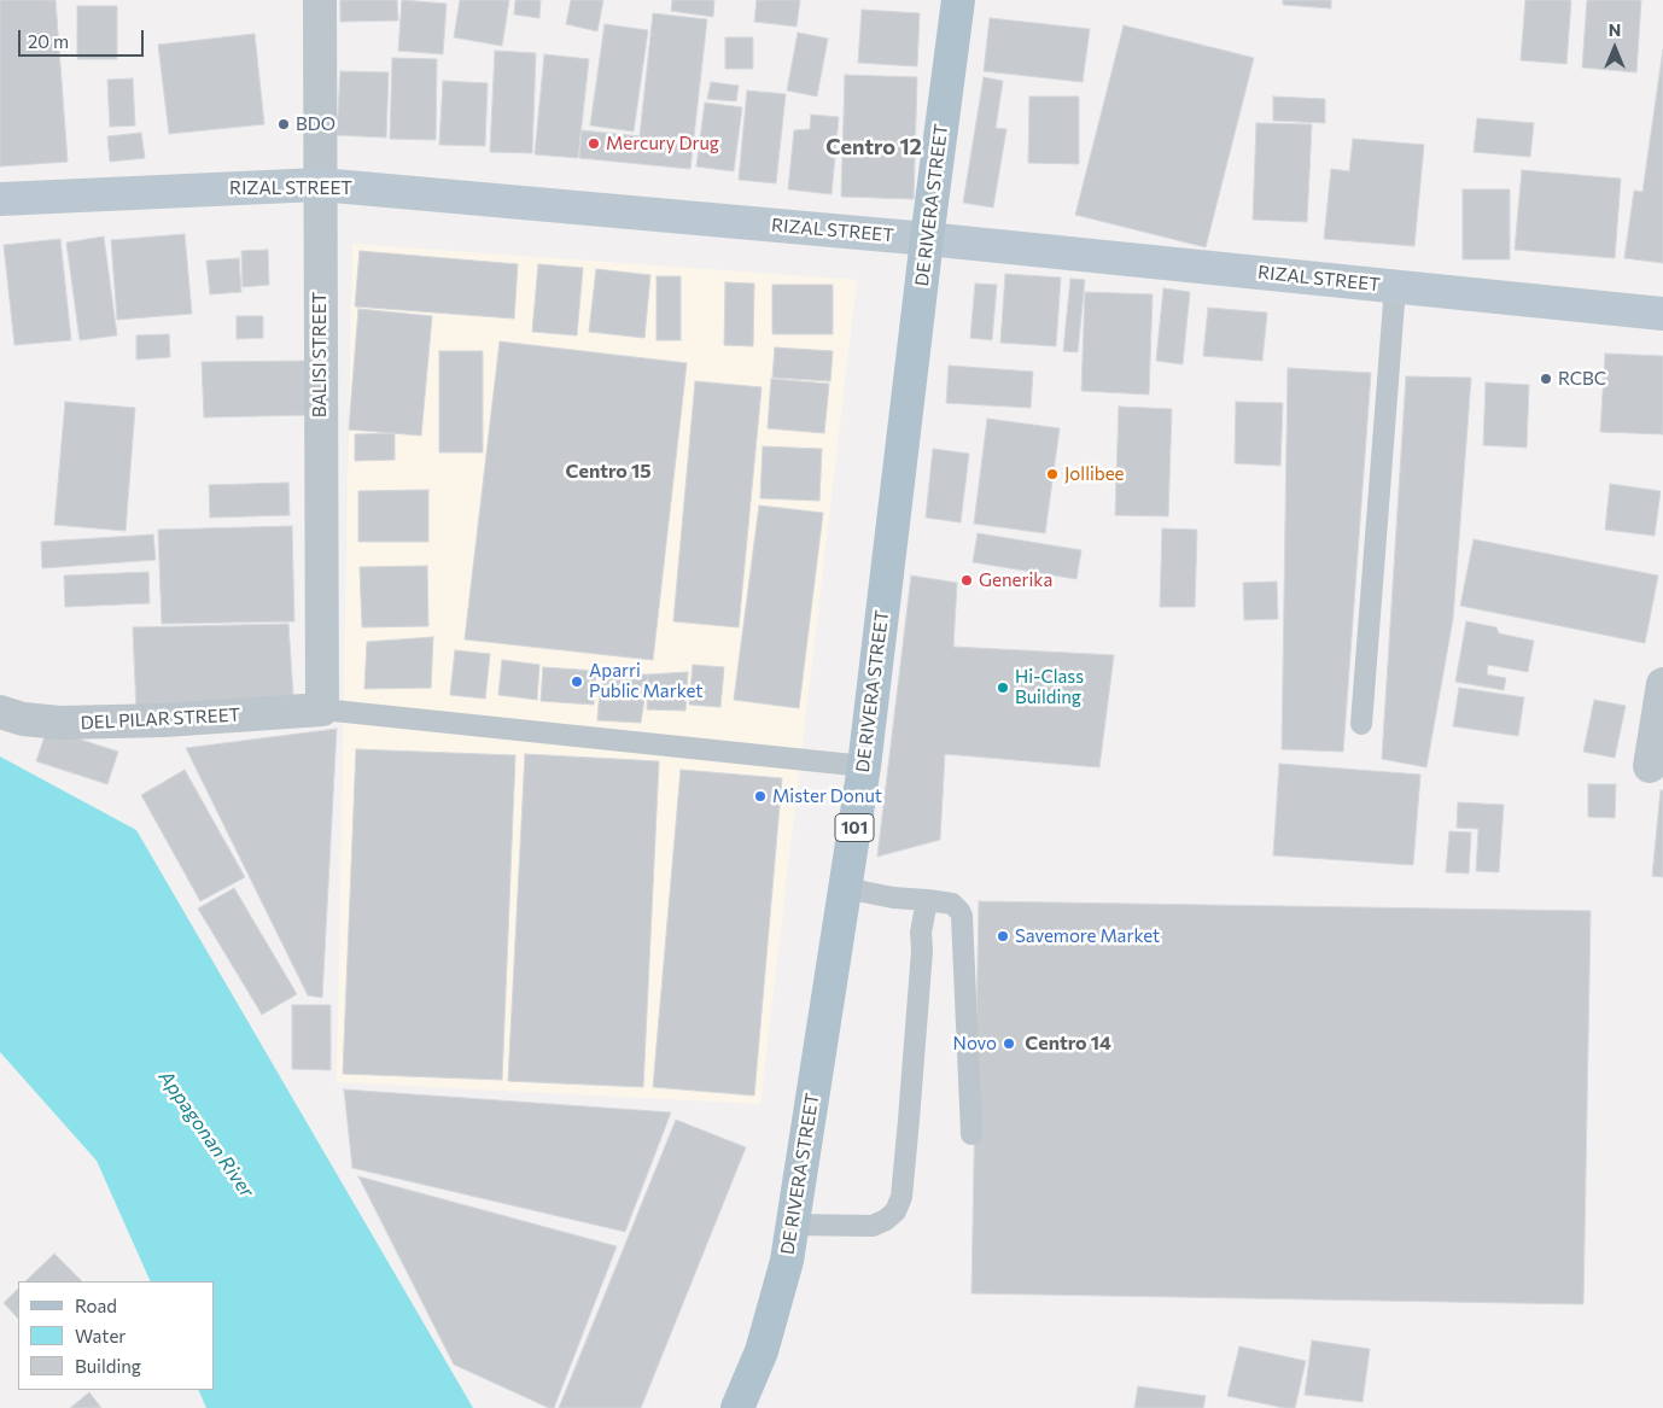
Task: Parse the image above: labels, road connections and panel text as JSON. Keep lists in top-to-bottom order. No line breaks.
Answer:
{"streets":{"main road":["DE RIVERA STREET","101"],"street":["RIZAL STREET","BALISI STREET","DEL PILAR STREET"]},"crossings":[["RIZAL STREET","DE RIVERA STREET"],["RIZAL STREET","BALISI STREET"],["BALISI STREET","DEL PILAR STREET"]],"districts":["Centro 12","Centro 15","Centro 14"],"water":["Appagonan River"],"places":["BDO","Mercury Drug","RCBC","Jollibee","Generika","Aparri Public Market","Hi-Class Building","Mister Donut","Savemore Market","Novo"],"legend":["Road","Water","Building"],"scale_bar":"20 m","north":"top"}
